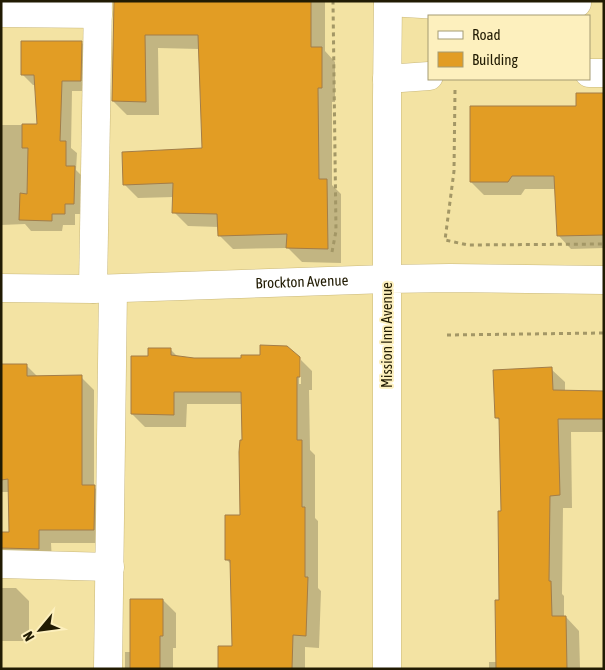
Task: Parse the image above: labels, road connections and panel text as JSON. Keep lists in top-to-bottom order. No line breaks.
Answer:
{"streets":{"main road":["Brockton Avenue","Mission Inn Avenue"]},"crossings":[["Brockton Avenue","Mission Inn Avenue"]],"legend":["Road","Building"],"north":"bottom left"}
